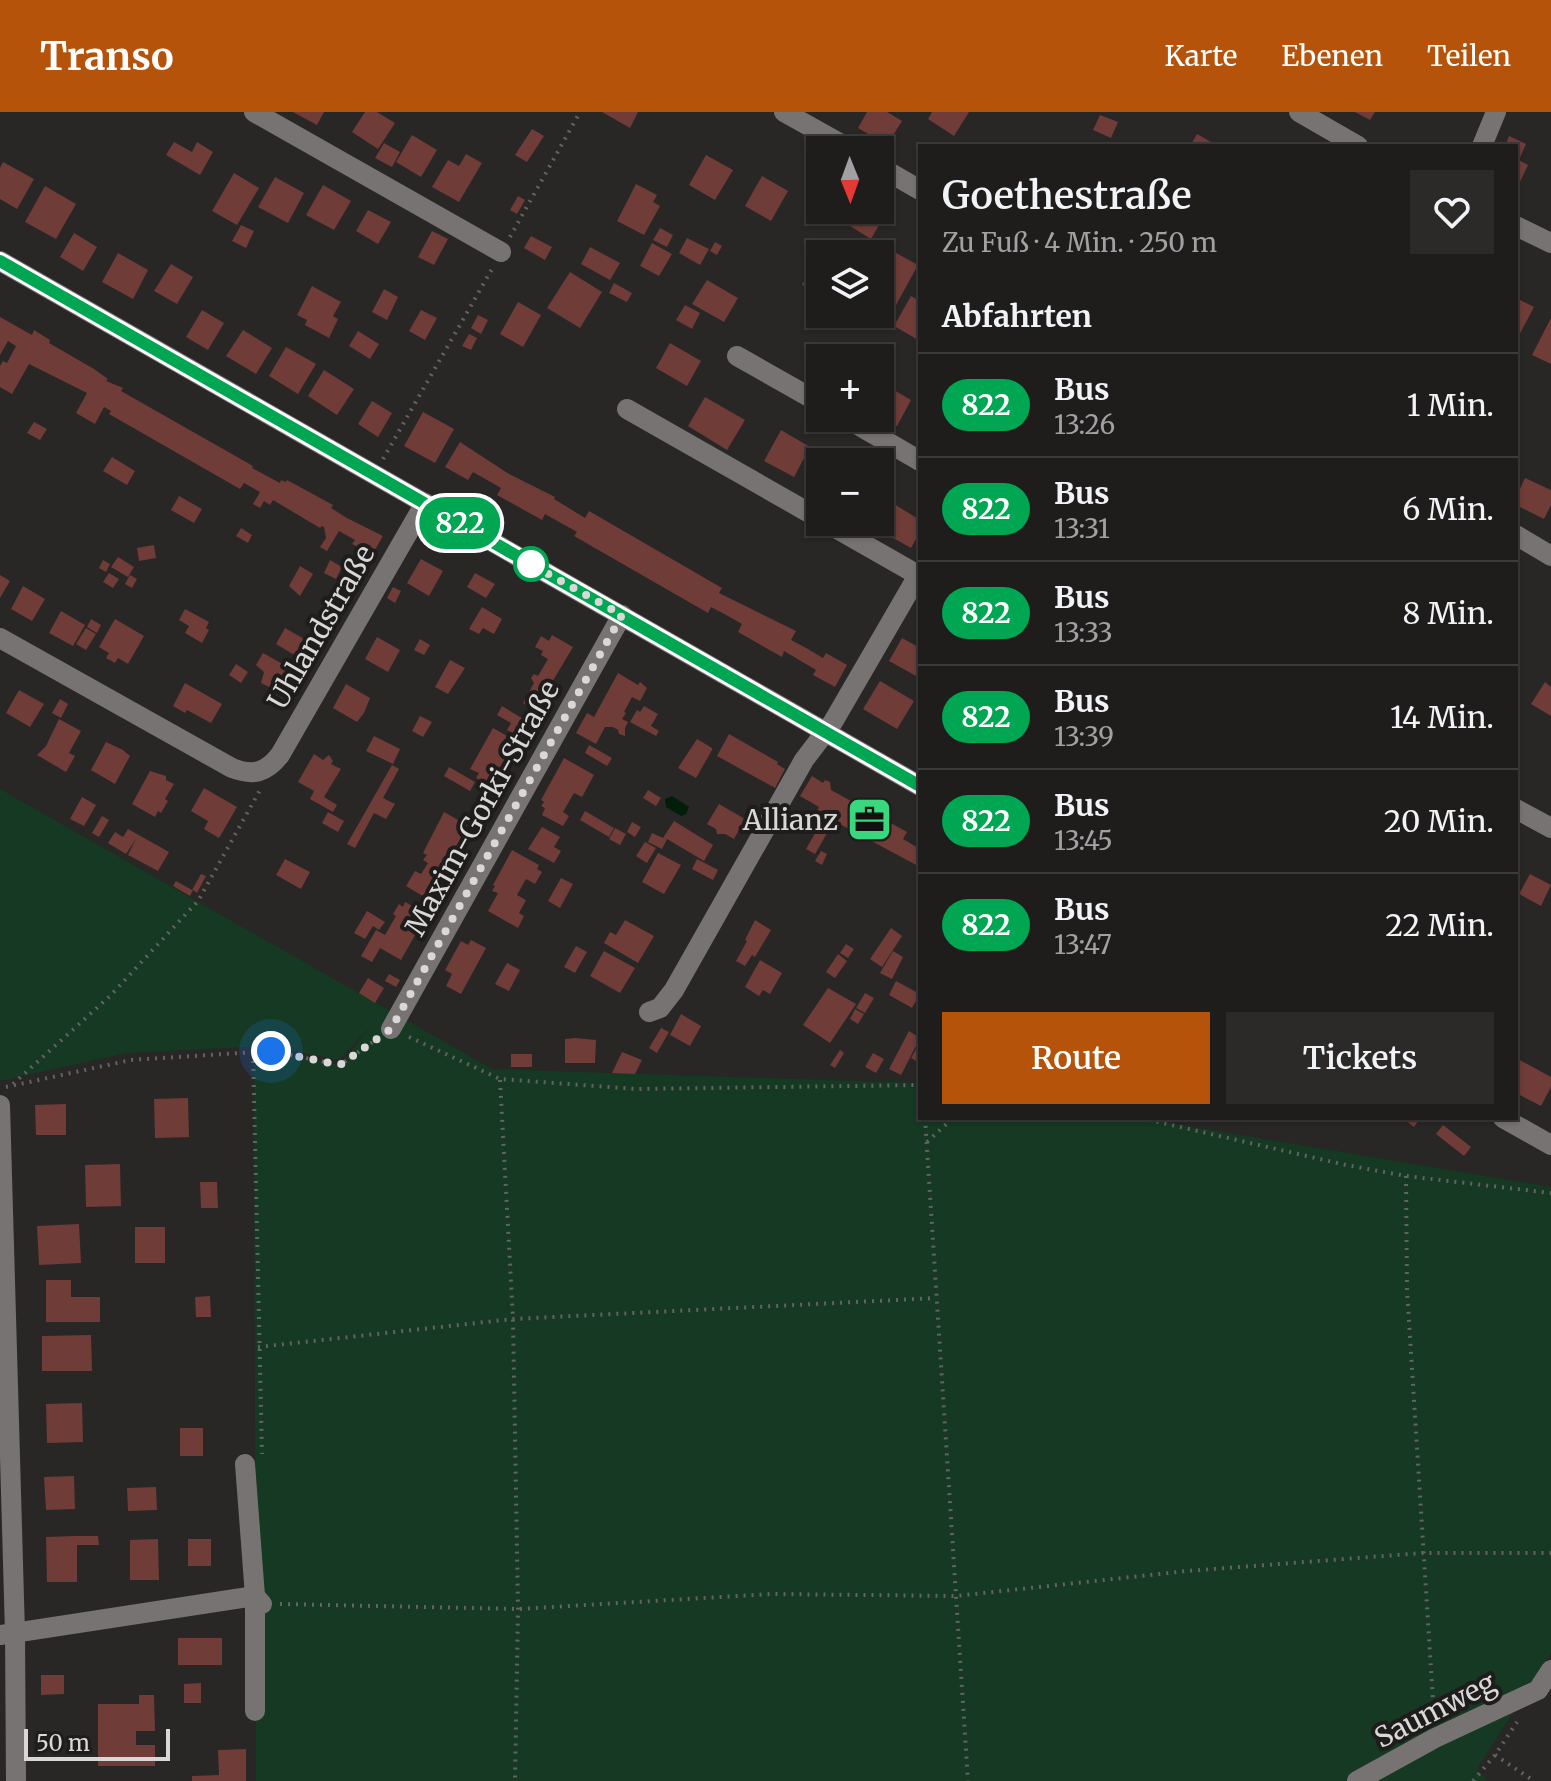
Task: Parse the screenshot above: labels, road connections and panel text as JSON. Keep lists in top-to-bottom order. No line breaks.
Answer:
{"streets":{"street":["Uhlandstraße","Maxim-Gorki-Straße","Saumweg"]},"places":{"office":["Allianz"]},"lines":["bus line 822"],"scale_bar":"50 m","north":"bottom","page":{"header":"Transo","nav":["Karte","Ebenen","Teilen"],"on_map":"822","map_buttons":["+","−"],"heading":[["Goethestraße","Zu Fuß · 4 Min. · 250 m"],"Abfahrten"],"list":[{"mark":"822","name":"Bus","note":"13:26","value":"1 Min."},{"mark":"822","name":"Bus","note":"13:31","value":"6 Min."},{"mark":"822","name":"Bus","note":"13:33","value":"8 Min."},{"mark":"822","name":"Bus","note":"13:39","value":"14 Min."},{"mark":"822","name":"Bus","note":"13:45","value":"20 Min."},{"mark":"822","name":"Bus","note":"13:47","value":"22 Min."}],"buttons":["Route","Tickets"],"scale":"50 m"}}
